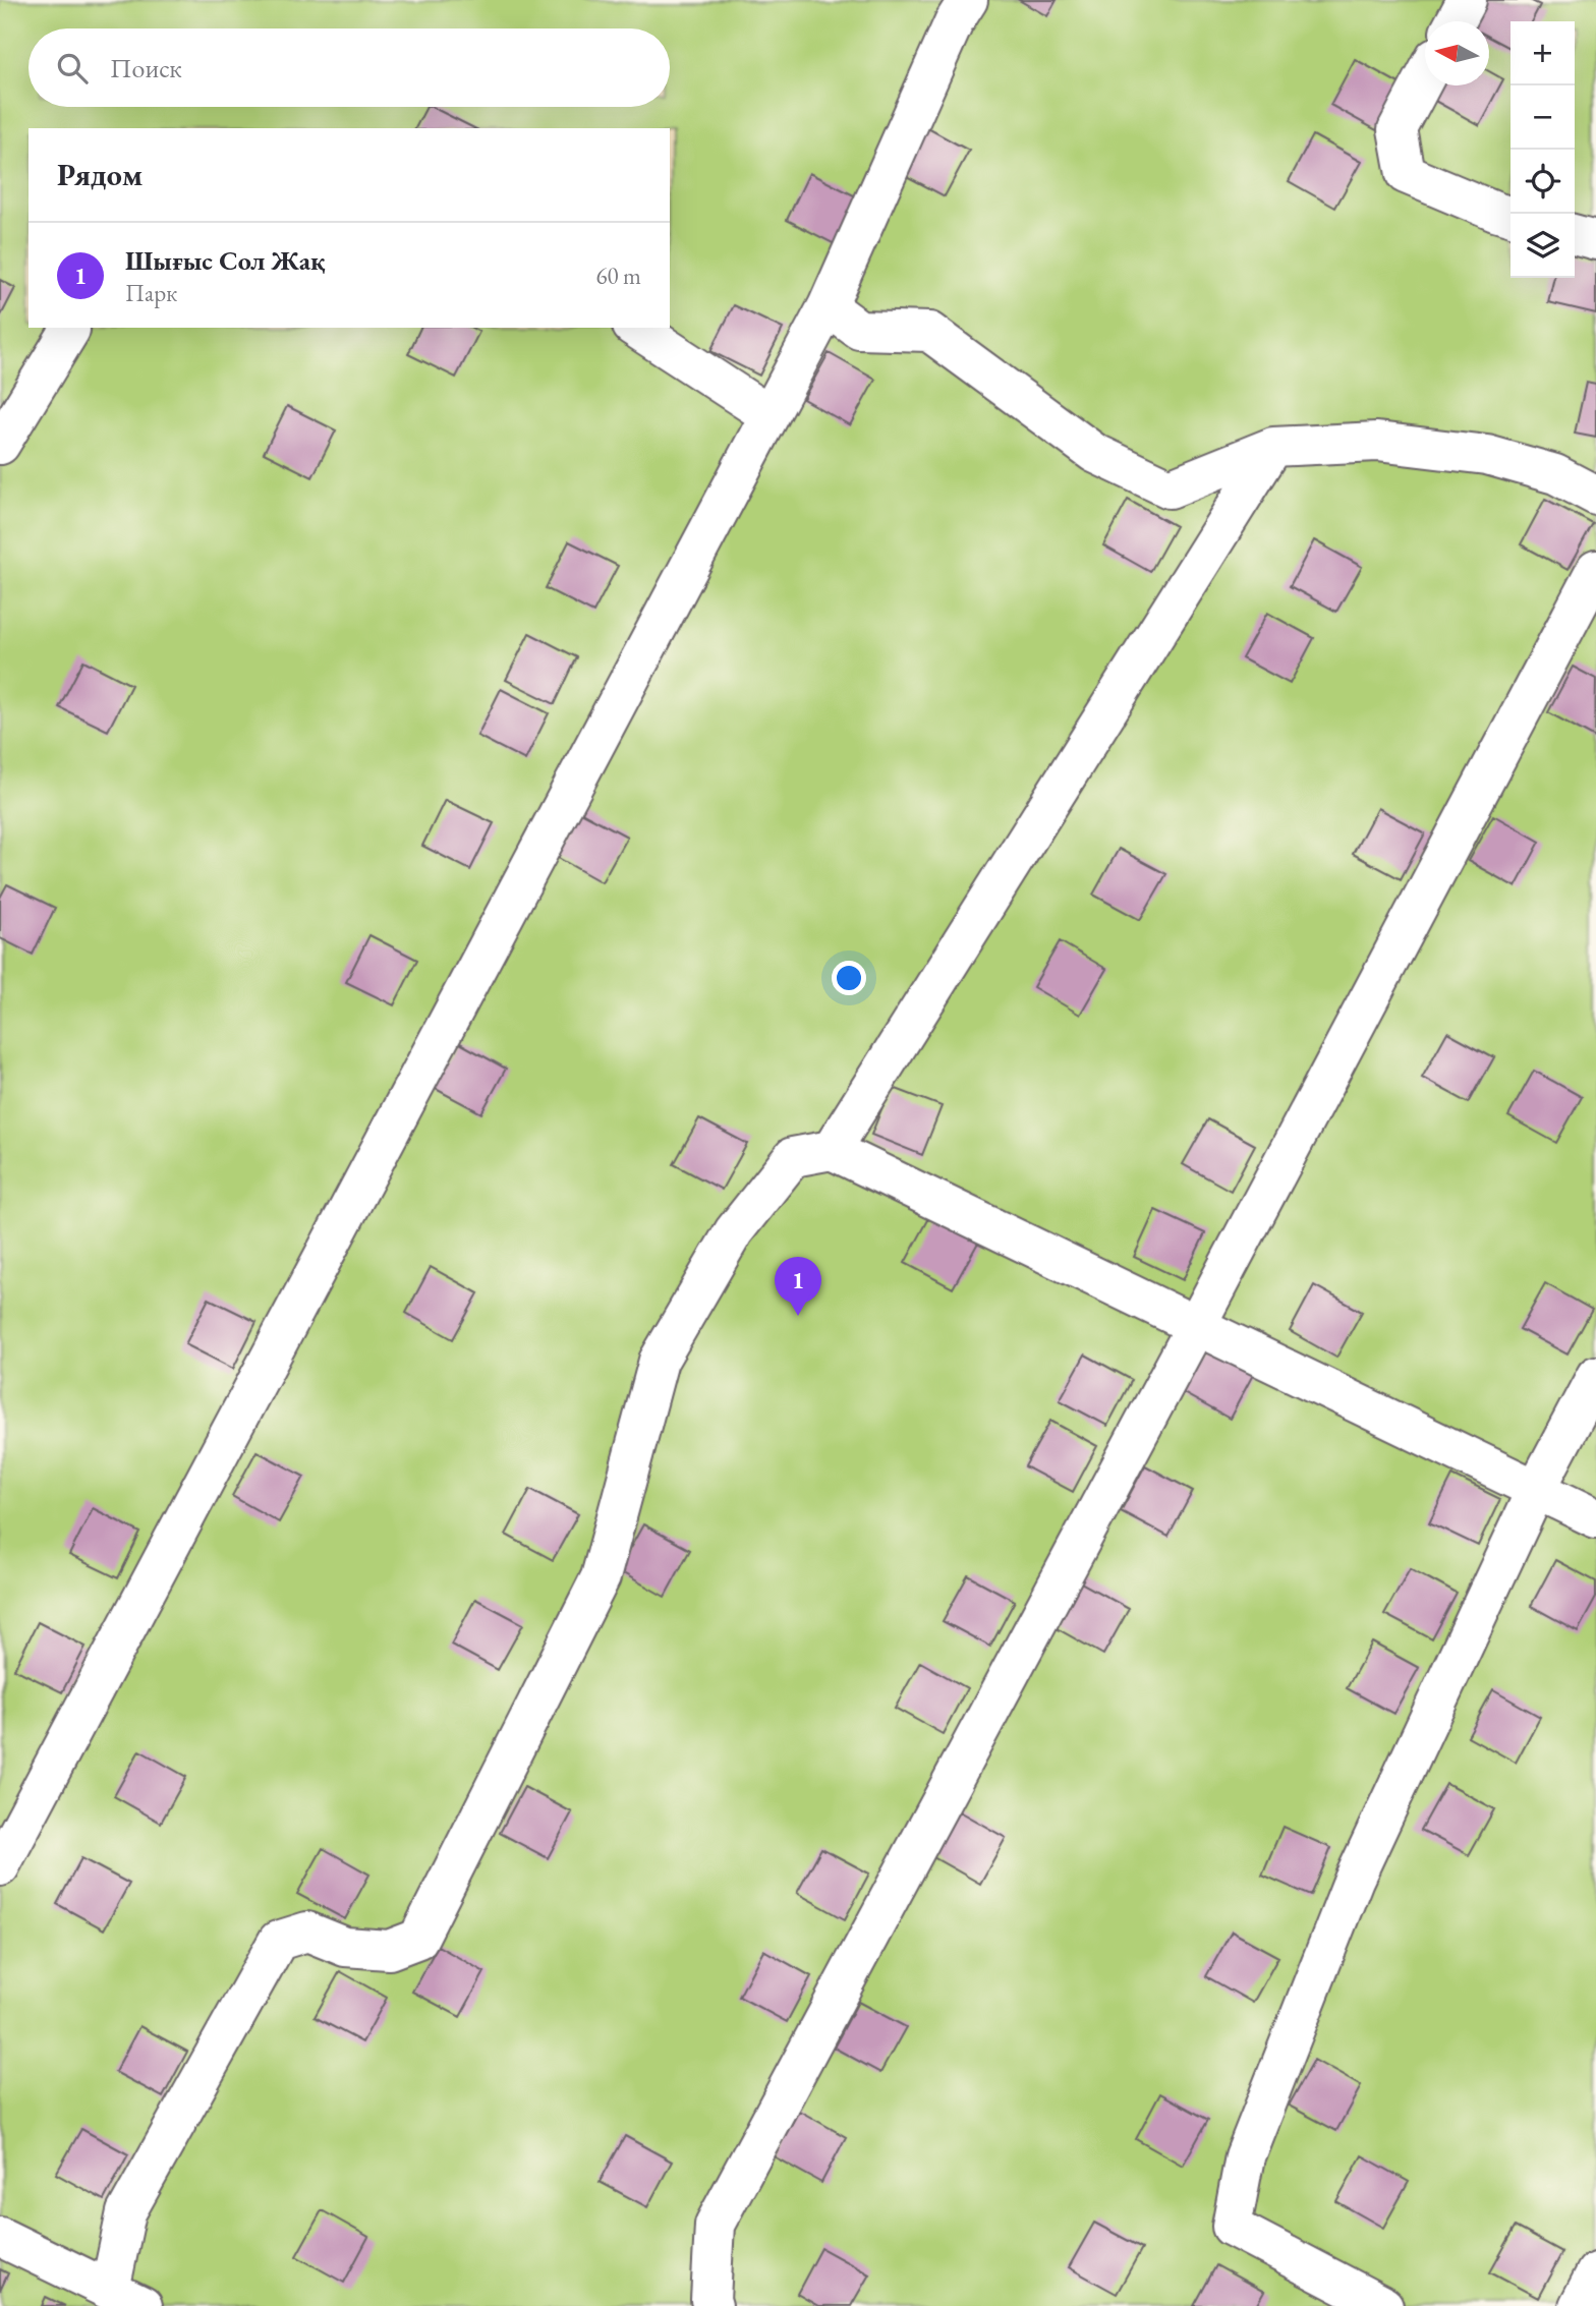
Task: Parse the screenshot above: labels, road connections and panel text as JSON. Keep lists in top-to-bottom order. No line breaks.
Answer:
{"north":"left","page":{"map_buttons":["+","−"],"search":"Поиск","heading":"Рядом","list":[{"mark":"1","name":"Шығыс Сол Жақ","note":"Парк","value":"60 m"}],"pins":"1"}}
